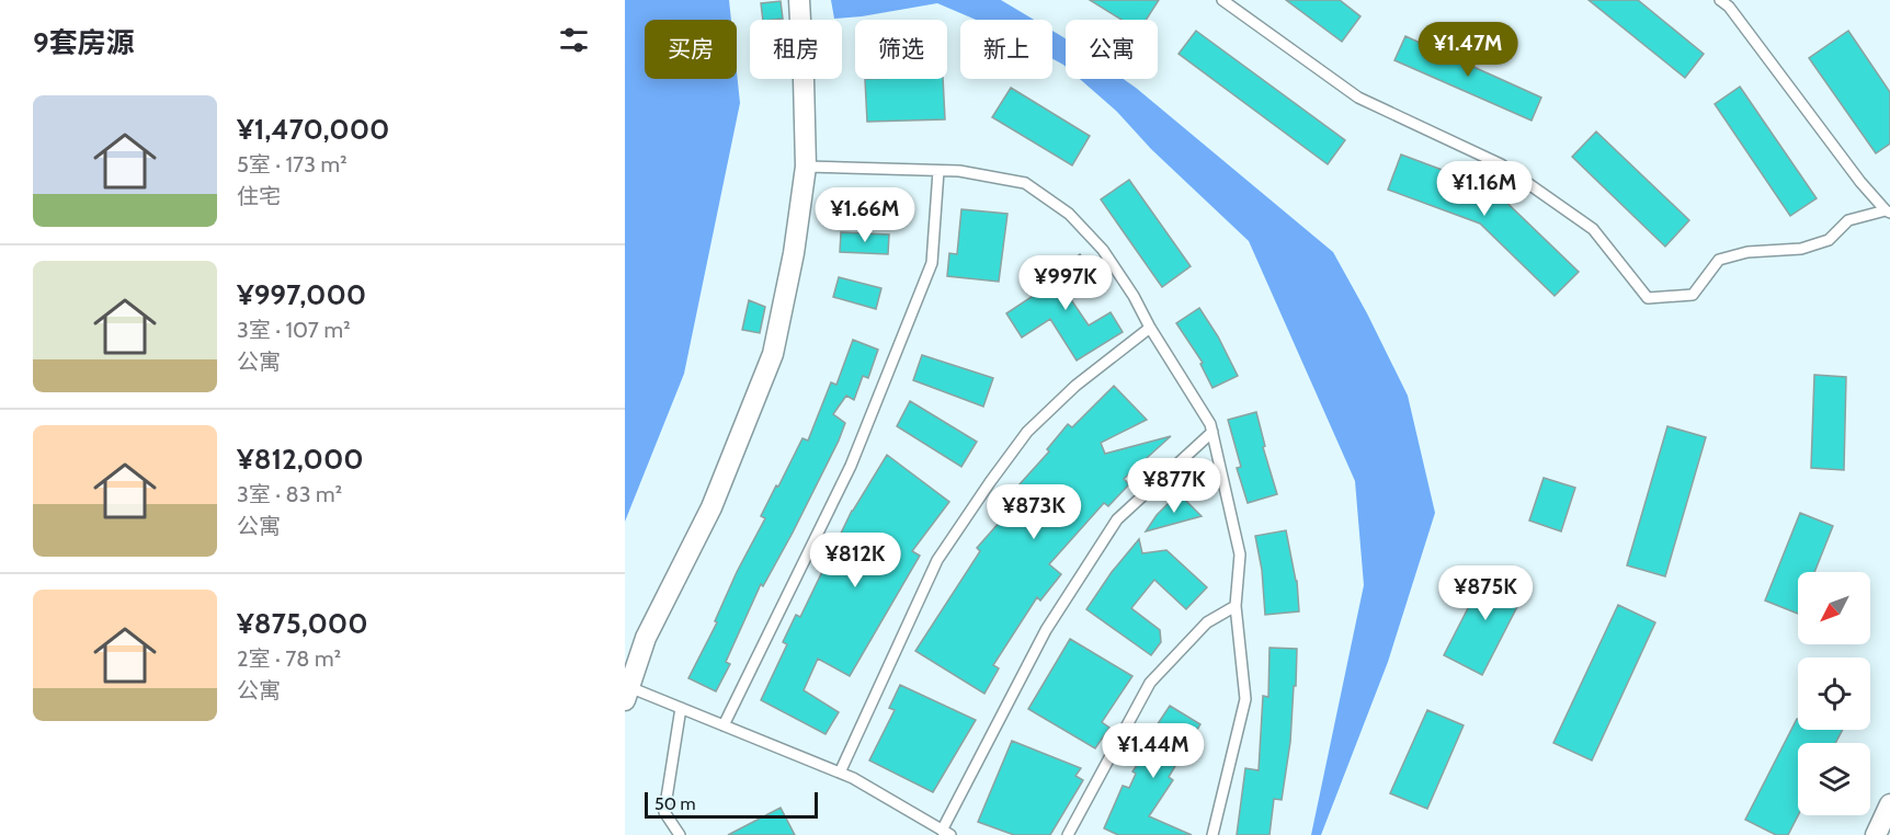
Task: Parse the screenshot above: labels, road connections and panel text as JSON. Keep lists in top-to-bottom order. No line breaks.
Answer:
{"scale_bar":"50 m","north":"bottom left","page":{"heading":"9套房源","chip":["买房","租房","筛选","新上","公寓"],"price":["¥1.47M","¥1.16M","¥1.66M","¥997K","¥877K","¥873K","¥812K","¥875K","¥1.44M"],"list":[{"name":"¥1,470,000","note":"5室 · 173 m² · 住宅"},{"name":"¥997,000","note":"3室 · 107 m² · 公寓"},{"name":"¥812,000","note":"3室 · 83 m² · 公寓"},{"name":"¥875,000","note":"2室 · 78 m² · 公寓"}],"scale":"50 m"}}
